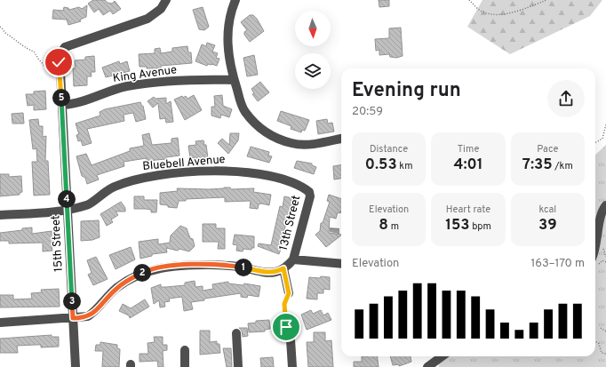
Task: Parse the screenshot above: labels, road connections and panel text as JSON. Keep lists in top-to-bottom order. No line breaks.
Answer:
{"streets":{"street":["King Avenue","Bluebell Avenue","13th Street","15th Street"]},"crossings":[["King Avenue","15th Street"],["Bluebell Avenue","13th Street"],["Bluebell Avenue","15th Street"]],"north":"bottom","page":{"heading":["Evening run","20:59"],"pins":["5","4","1","2","3"],"stats":[["Distance","0.53 km"],["Time","4:01"],["Pace","7:35 /km"],["Elevation","8 m"],["Heart rate","153 bpm"],["kcal","39"]],"chart":["Elevation","163–170 m"]}}
